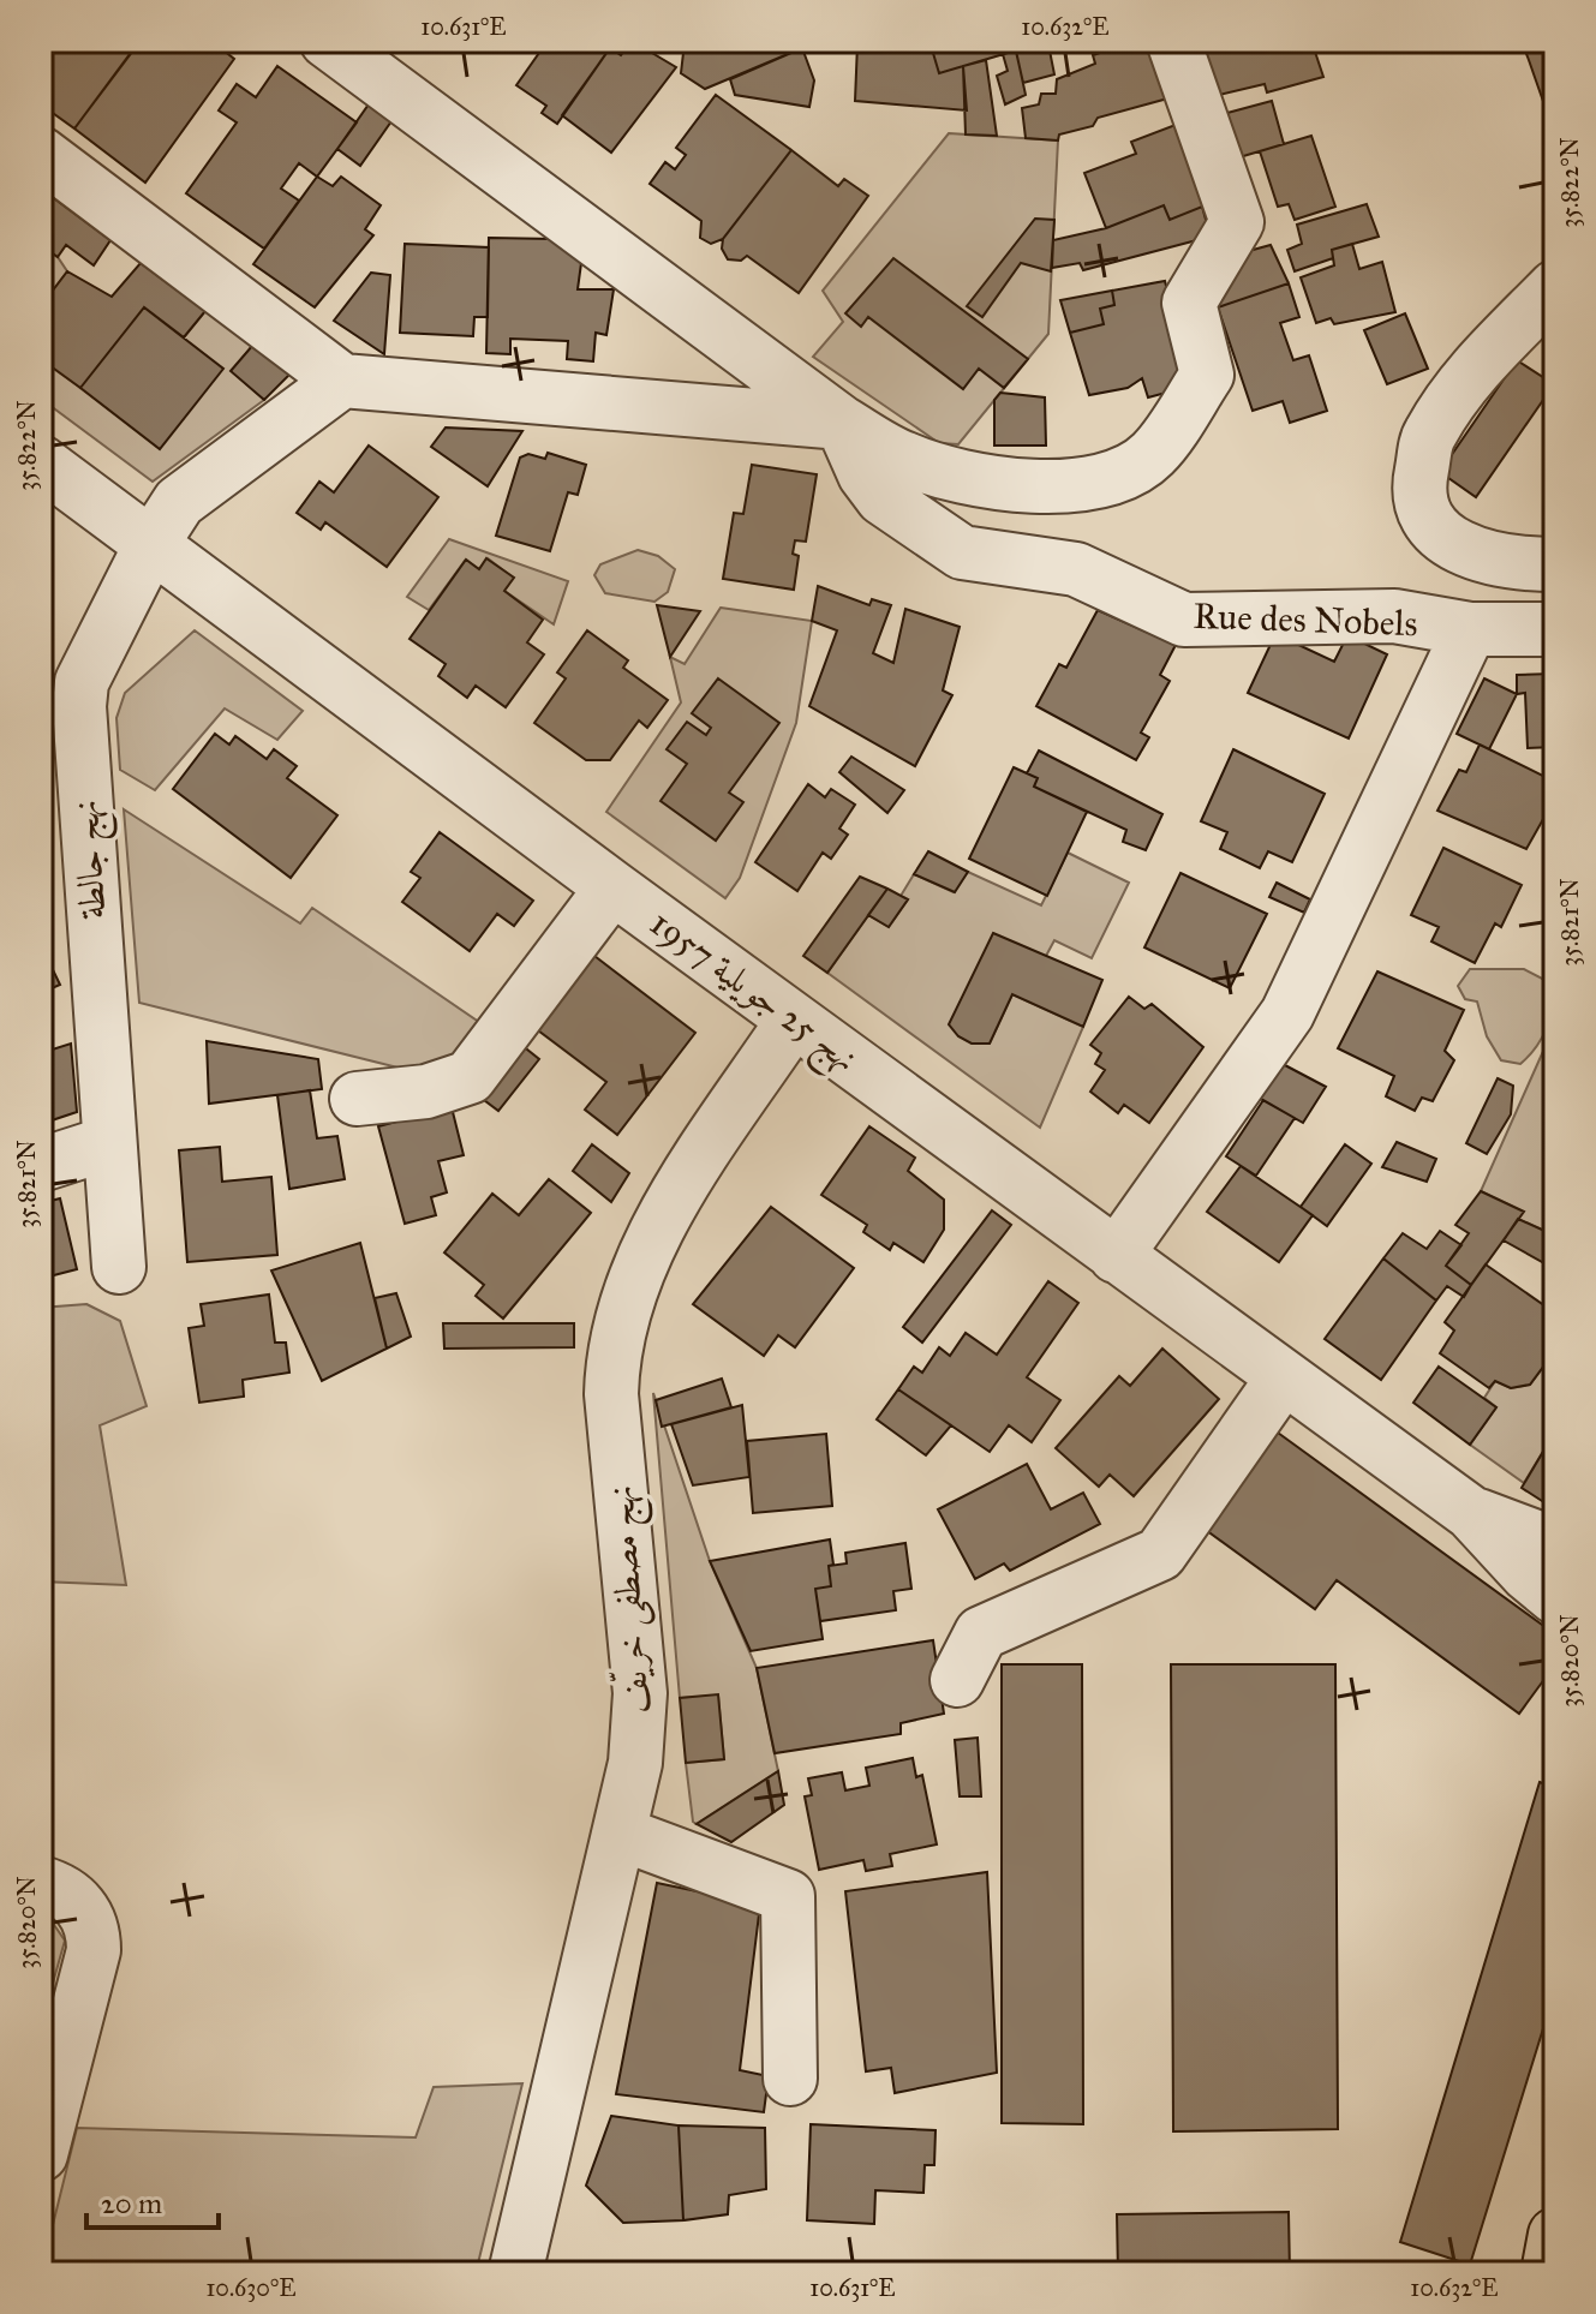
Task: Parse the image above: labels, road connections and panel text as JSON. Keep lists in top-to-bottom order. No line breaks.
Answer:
{"streets":{"street":["Rue des Nobels","نهج جالطة","نهج 25 جويلية 1957","نهج مصطفى خريّف"]},"crossings":[["نهج جالطة","نهج 25 جويلية 1957"],["نهج 25 جويلية 1957","نهج مصطفى خريّف"]],"scale_bar":"20 m","coordinates":["10.631°E","10.632°E","35.822°N","35.821°N","35.820°N","10.630°E"]}
